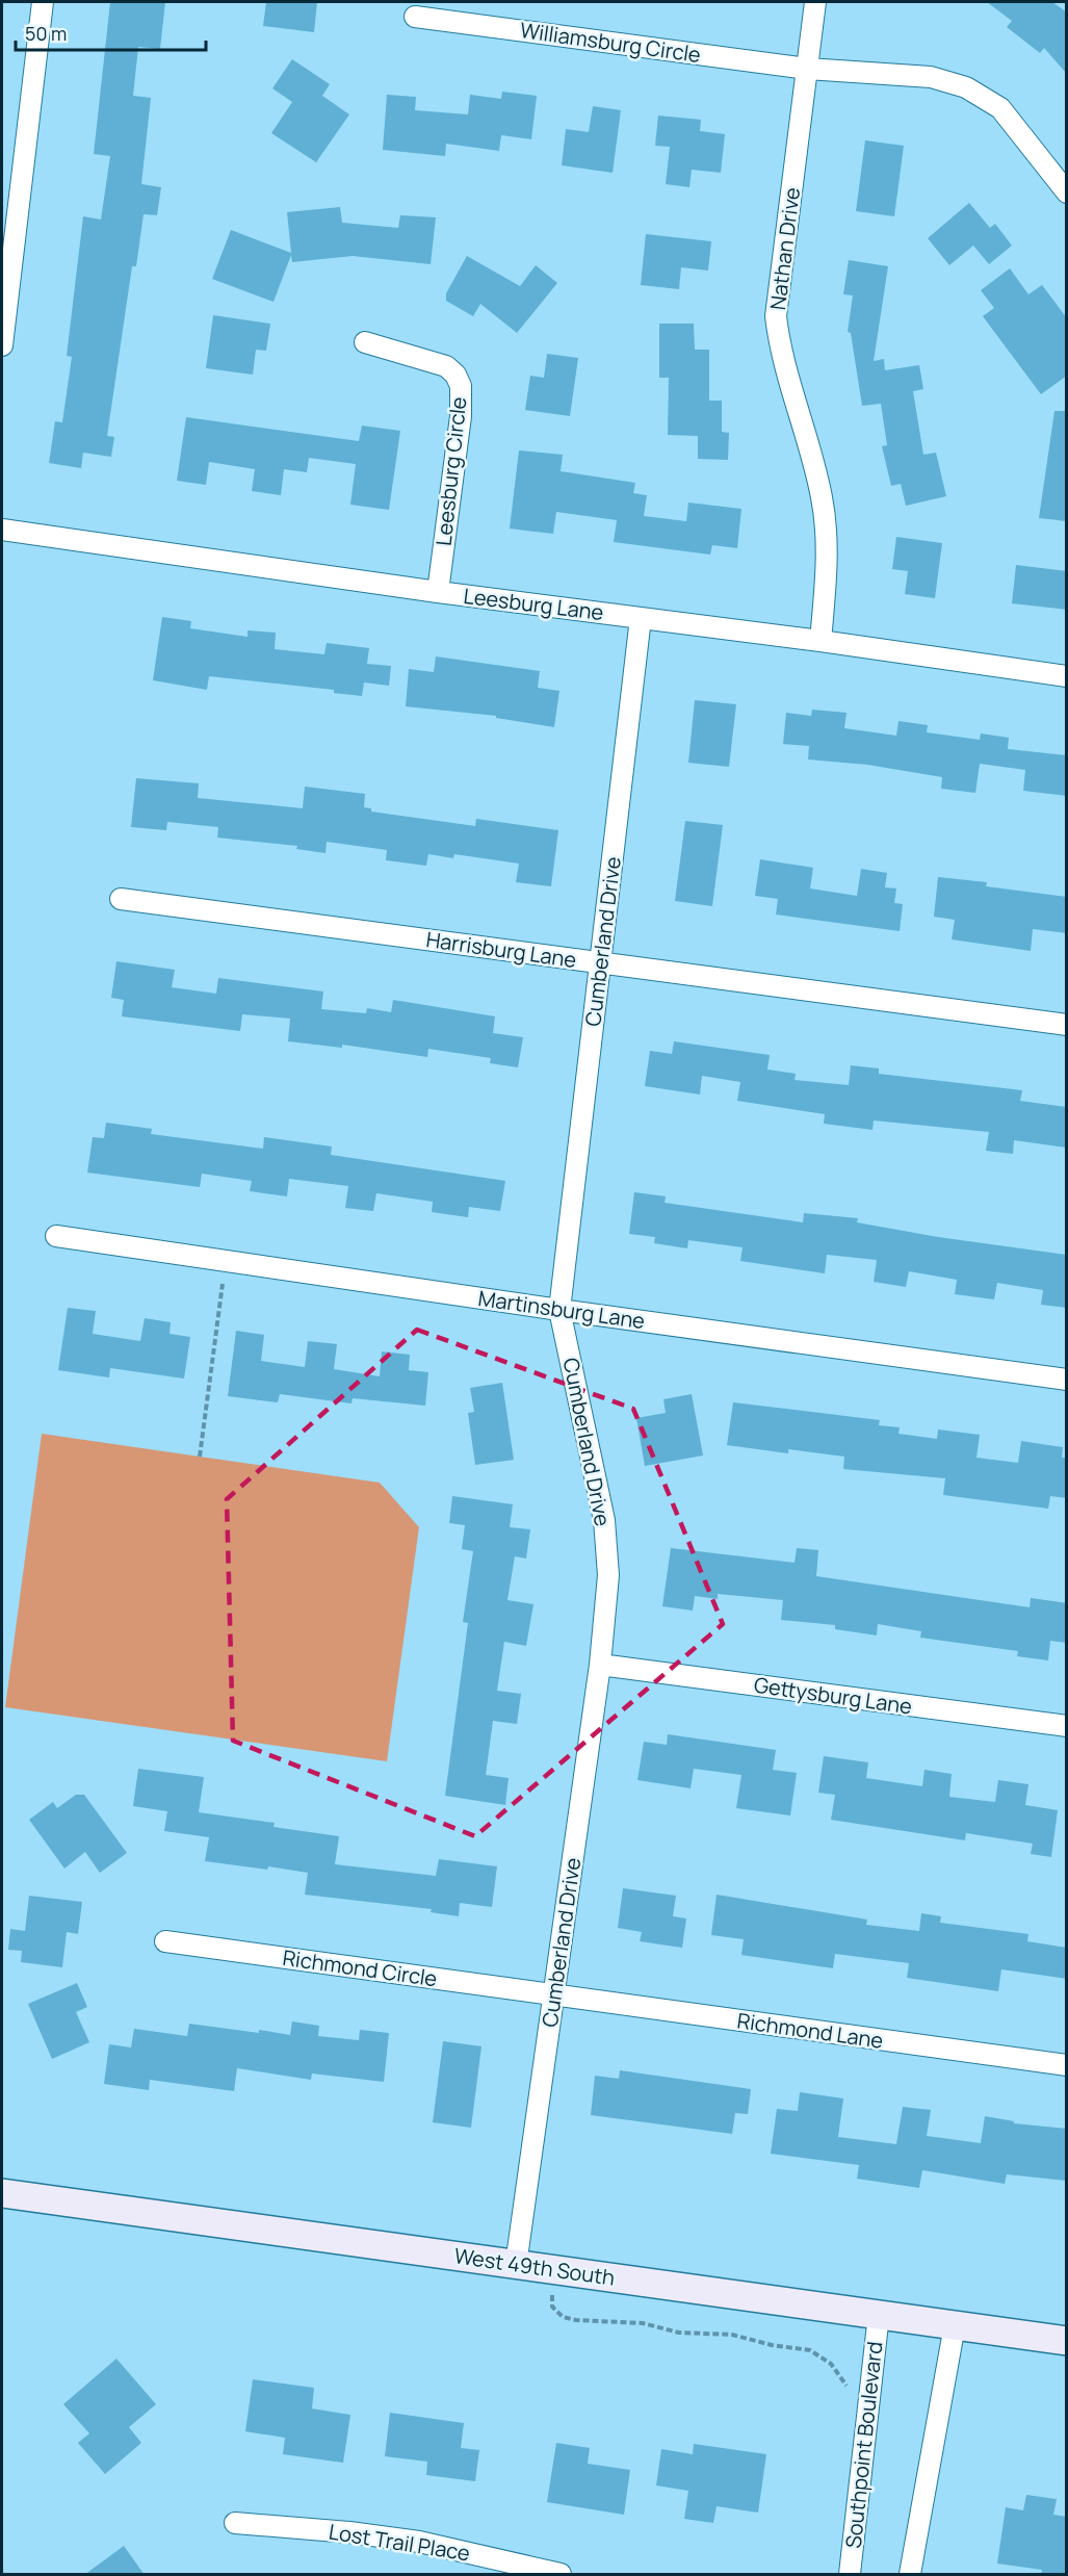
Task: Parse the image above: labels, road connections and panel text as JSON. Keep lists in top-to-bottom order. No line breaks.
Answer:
{"streets":{"street":["Williamsburg Circle","Nathan Drive","Leesburg Circle","Leesburg Lane","Cumberland Drive","Harrisburg Lane","Martinsburg Lane","Gettysburg Lane","Richmond Circle","Richmond Lane","West 49th South","Southpoint Boulevard","Lost Trail Place"]},"crossings":[["Williamsburg Circle","Nathan Drive"],["Nathan Drive","Leesburg Lane"],["Leesburg Circle","Leesburg Lane"],["Leesburg Lane","Cumberland Drive"],["Cumberland Drive","Harrisburg Lane"],["Cumberland Drive","Martinsburg Lane"],["Cumberland Drive","Gettysburg Lane"],["Cumberland Drive","Richmond Circle"],["Cumberland Drive","Richmond Lane"],["Cumberland Drive","West 49th South"],["Richmond Circle","Richmond Lane"],["West 49th South","Southpoint Boulevard"]],"scale_bar":"50 m"}
